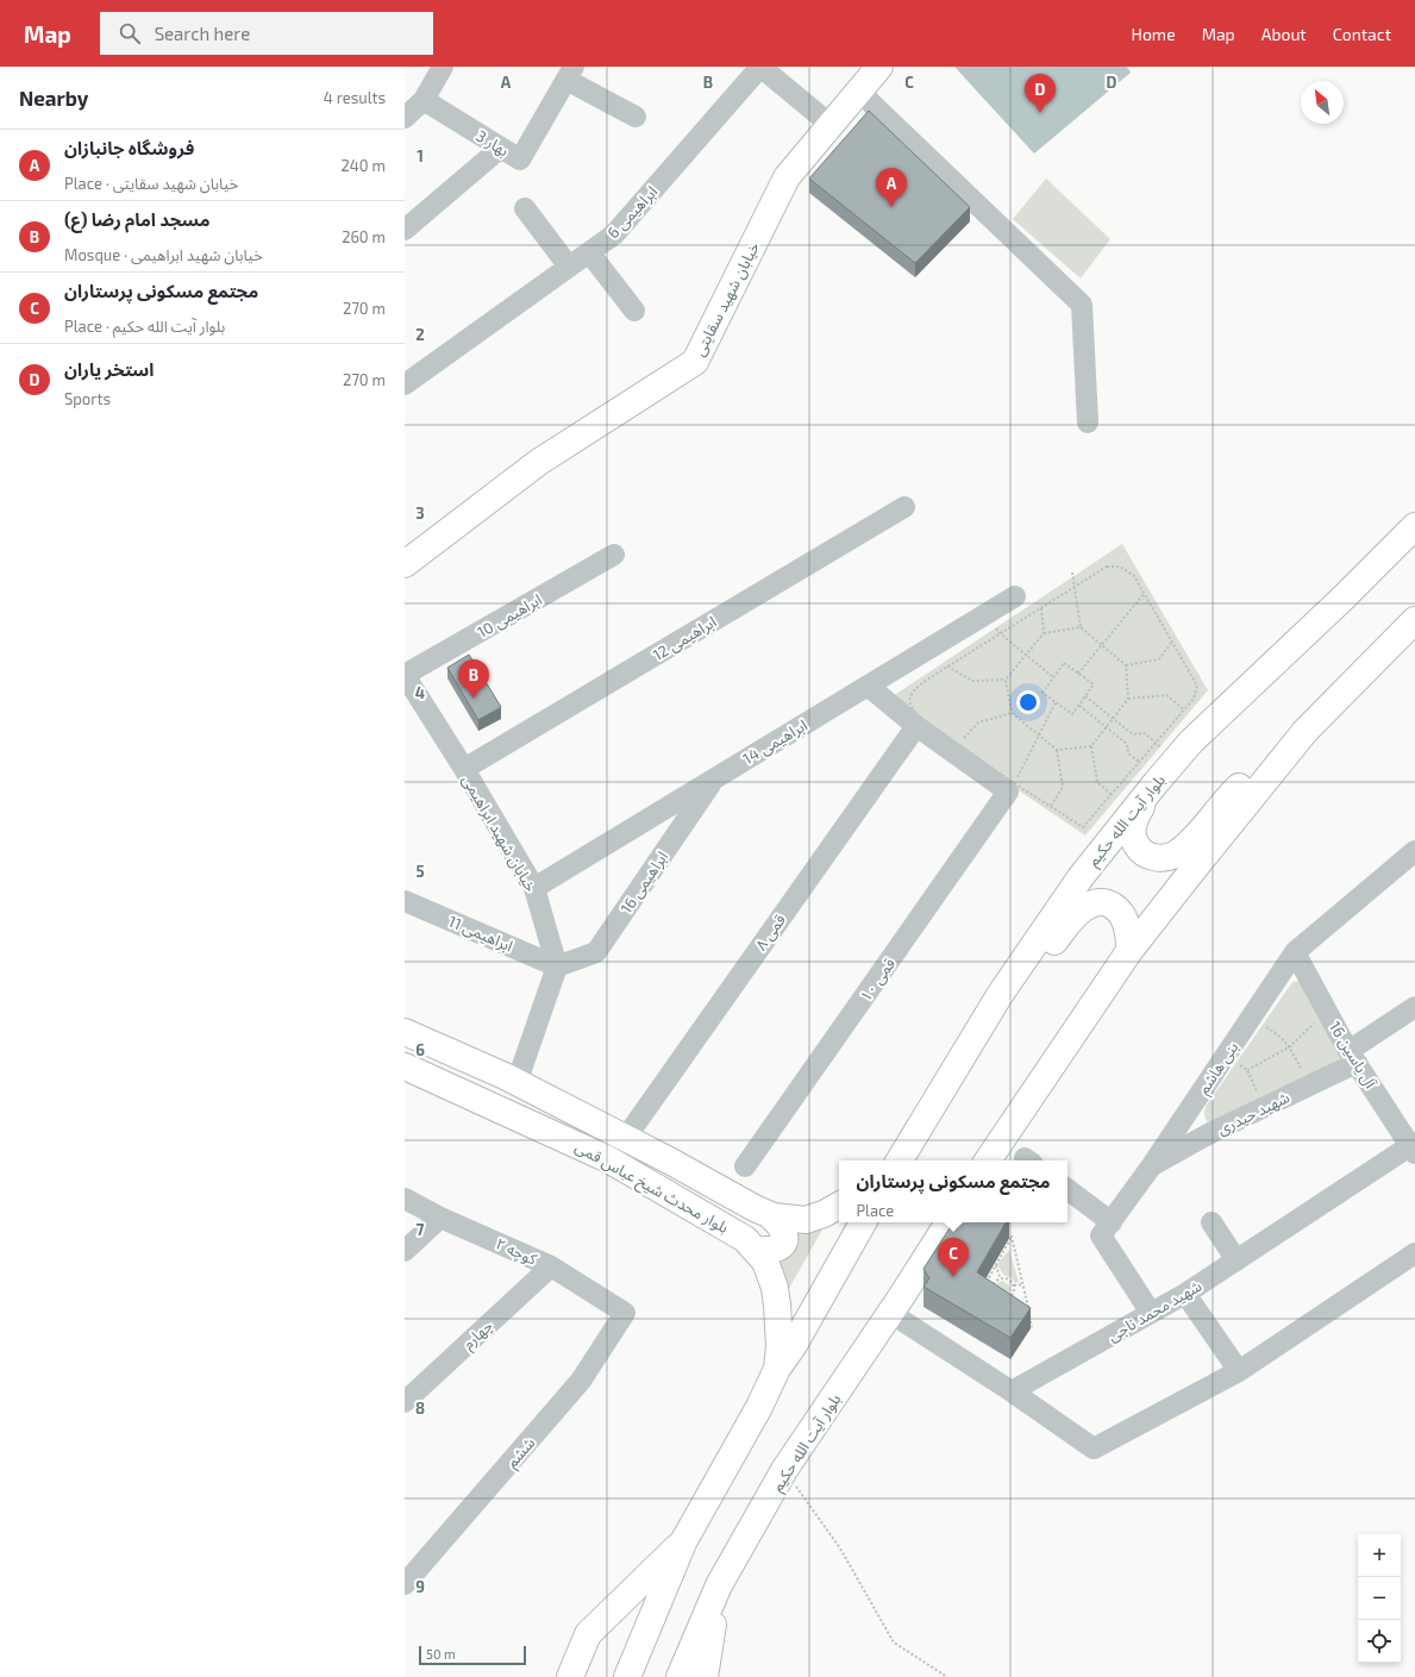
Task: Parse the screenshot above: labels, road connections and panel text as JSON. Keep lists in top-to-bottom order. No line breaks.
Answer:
{"streets":{"main road":["خیابان شهید سقایتی","بلوار آیت الله حکیم","بلوار محدث شیخ عباس قمی"],"street":["بهار 3","ابراهیمی 6","ابراهیمی 10","ابراهیمی 12","ابراهیمی 14","خیابان شهید ابراهیمی","ابراهیمی 16","قمی ۸","ابراهیمی 11","قمی ۱۰","آل یاسین 16","بنی هاشم","شهید حیدری","کوچه ۲","شهید محمد ناجی","چهارم","ششم"]},"crossings":[["ابراهیمی 6","خیابان شهید سقایتی"],["ابراهیمی 10","خیابان شهید ابراهیمی"],["ابراهیمی 12","خیابان شهید ابراهیمی"],["ابراهیمی 14","خیابان شهید ابراهیمی"],["ابراهیمی 14","ابراهیمی 16"],["خیابان شهید ابراهیمی","ابراهیمی 16"],["خیابان شهید ابراهیمی","ابراهیمی 11"],["ابراهیمی 16","ابراهیمی 11"],["قمی ۸","بلوار محدث شیخ عباس قمی"],["آل یاسین 16","بنی هاشم"],["آل یاسین 16","شهید حیدری"],["آل یاسین 16","شهید محمد ناجی"],["بنی هاشم","شهید حیدری"],["بنی هاشم","شهید محمد ناجی"],["کوچه ۲","چهارم"],["کوچه ۲","ششم"]],"scale_bar":"50 m","north":"top left","page":{"header":"Map","search":"Search here","nav":["Home","Map","About","Contact"],"heading":["Nearby","4 results"],"pins":["D","A","B","C"],"list":[{"mark":"A","name":"فروشگاه جانبازان","note":"Place · خیابان شهید سقایتی","value":"240 m"},{"mark":"B","name":"(مسجد امام رضا (ع","note":"Mosque · خیابان شهید ابراهیمی","value":"260 m"},{"mark":"C","name":"مجتمع مسکونی پرستاران","note":"Place · بلوار آیت الله حکیم","value":"270 m"},{"mark":"D","name":"استخر یاران","note":"Sports","value":"270 m"}],"popup":["مجتمع مسکونی پرستاران","Place"],"map_buttons":["+","−"],"scale":"50 m"},"grid":{"columns":["A","B","C","D"],"rows":["1","2","3","4","5","6","7","8","9"]}}
